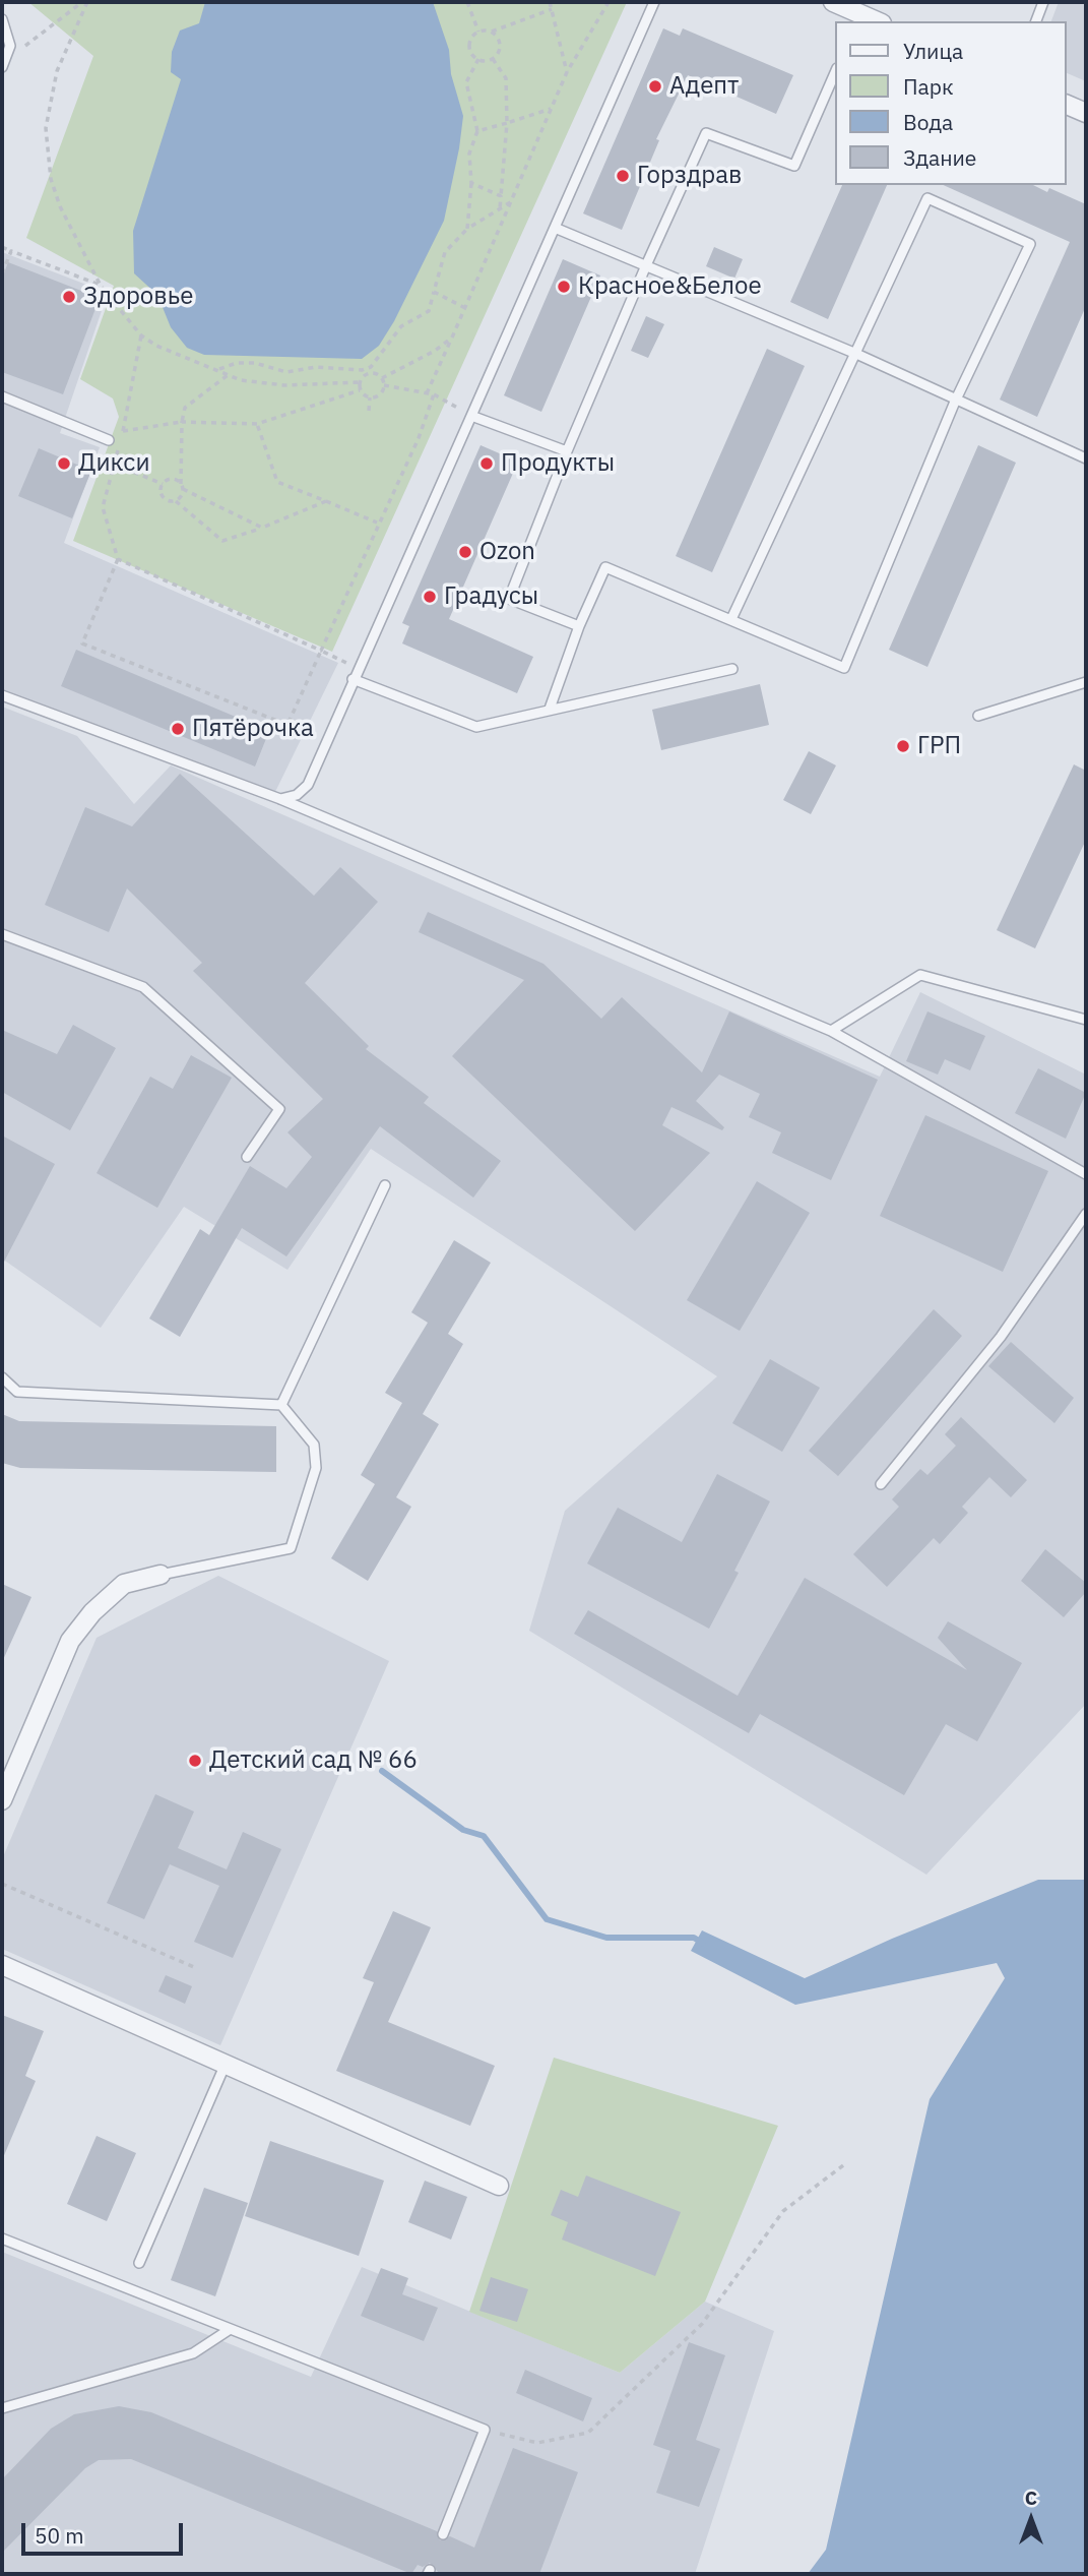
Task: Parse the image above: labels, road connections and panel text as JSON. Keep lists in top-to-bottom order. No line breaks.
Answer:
{"places":["Адепт","Горздрав","Красное&Белое","Здоровье","Дикси","Продукты","Ozon","Градусы","Пятёрочка","ГРП","Детский сад № 66"],"legend":["Улица","Парк","Вода","Здание"],"scale_bar":"50 m","north":"top"}
